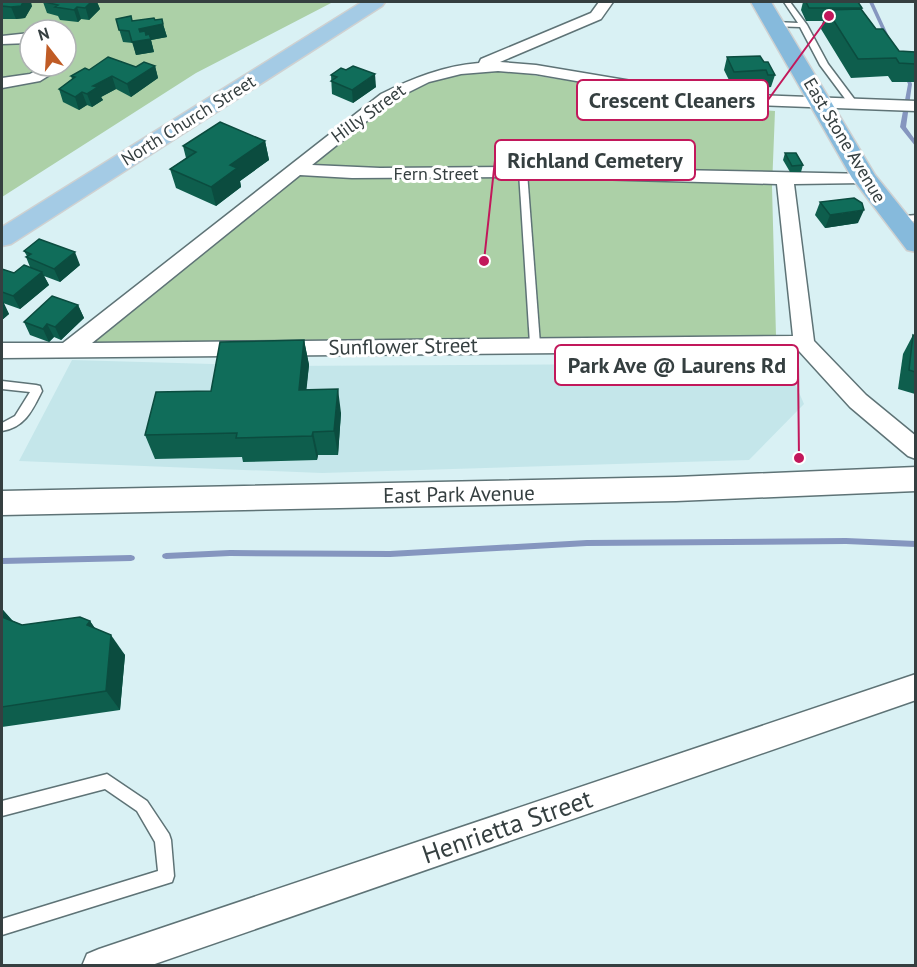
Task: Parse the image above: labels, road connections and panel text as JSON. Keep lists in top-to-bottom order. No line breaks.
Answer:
{"streets":{"highway":["East Stone Avenue"],"main road":["North Church Street"],"street":["Hilly Street","Fern Street","Sunflower Street","East Park Avenue","Henrietta Street"]},"crossings":[["Hilly Street","East Stone Avenue"],["Hilly Street","Fern Street"],["Hilly Street","Sunflower Street"],["East Stone Avenue","Fern Street"]],"places":["Crescent Cleaners","Richland Cemetery","Park Ave @ Laurens Rd"],"north":"top"}
